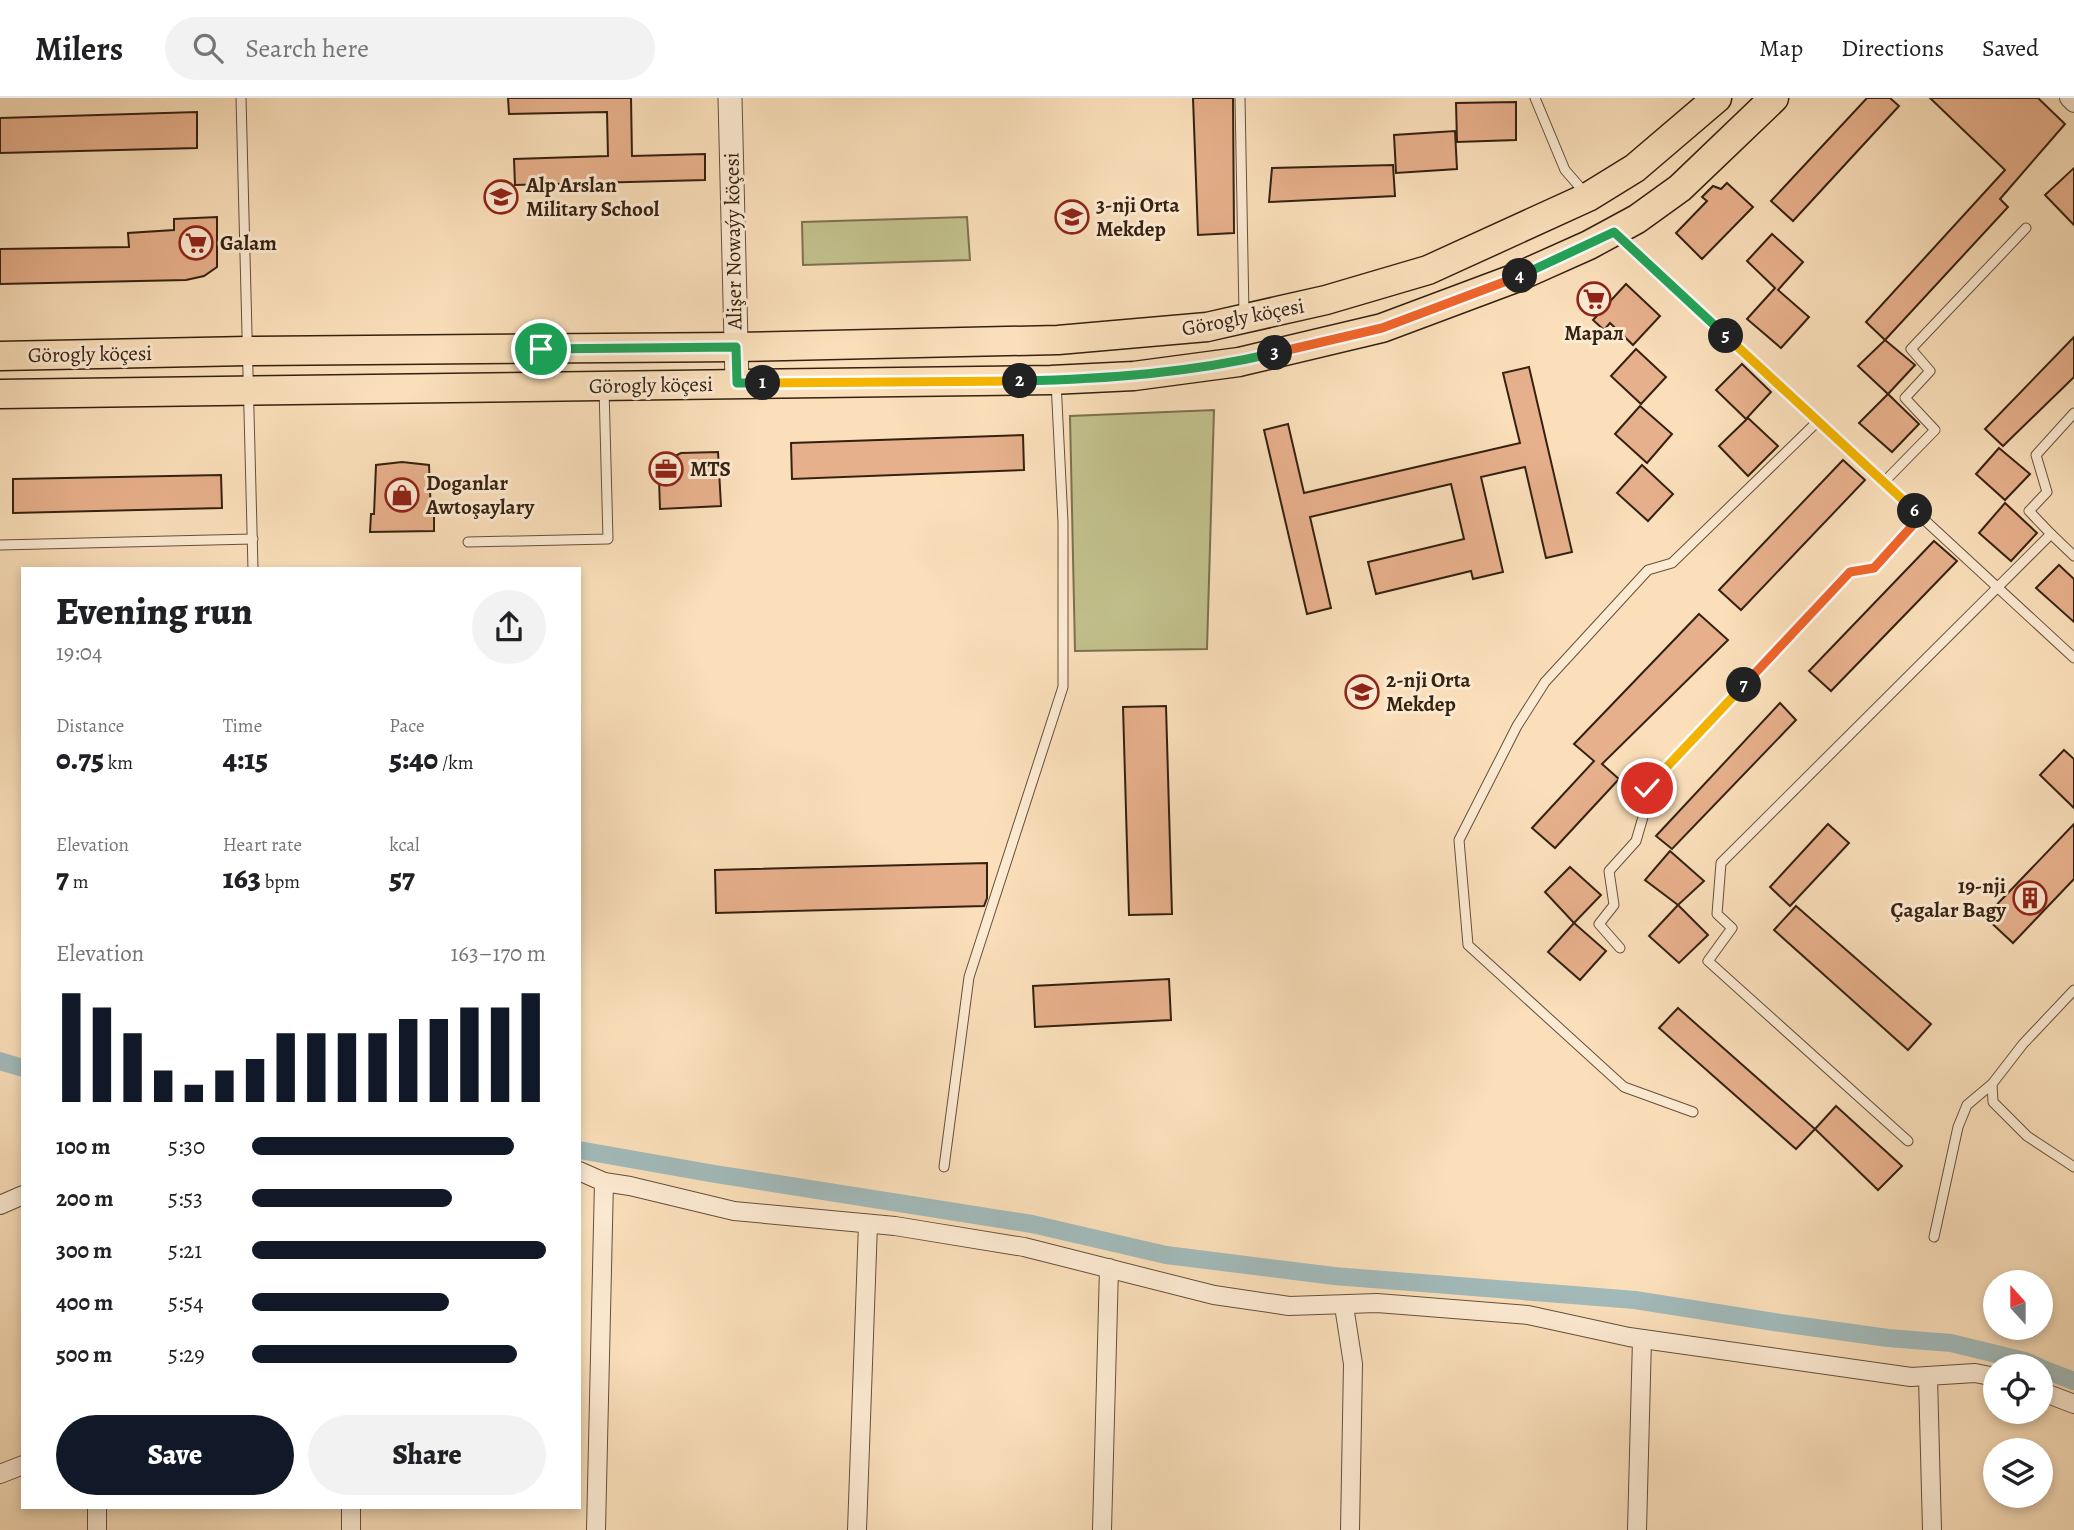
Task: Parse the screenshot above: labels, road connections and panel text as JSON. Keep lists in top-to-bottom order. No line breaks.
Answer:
{"streets":{"main road":["Görogly köçesi"],"street":["Alişer Nowaýy köçesi"]},"crossings":[["Alişer Nowaýy köçesi","Görogly köçesi"]],"places":{"school or university":["Alp Arslan Military School","3-nji Orta Mekdep","2-nji Orta Mekdep"],"supermarket":["Galam","Марал"],"office":["MTS"],"shop":["Doganlar Awtoşaylary"],"building":["19-nji Çagalar Bagy"]},"north":"top","page":{"header":"Milers","search":"Search here","nav":["Map","Directions","Saved"],"pins":["4","5","3","2","1","6","7"],"heading":["Evening run","19:04"],"stats":[["Distance","0.75 km"],["Time","4:15"],["Pace","5:40 /km"],["Elevation","7 m"],["Heart rate","163 bpm"],["kcal","57"]],"chart":["Elevation","163–170 m"],"list":[{"name":"100 m","note":"5:30"},{"name":"200 m","note":"5:53"},{"name":"300 m","note":"5:21"},{"name":"400 m","note":"5:54"},{"name":"500 m","note":"5:29"}],"buttons":["Save","Share"]}}
